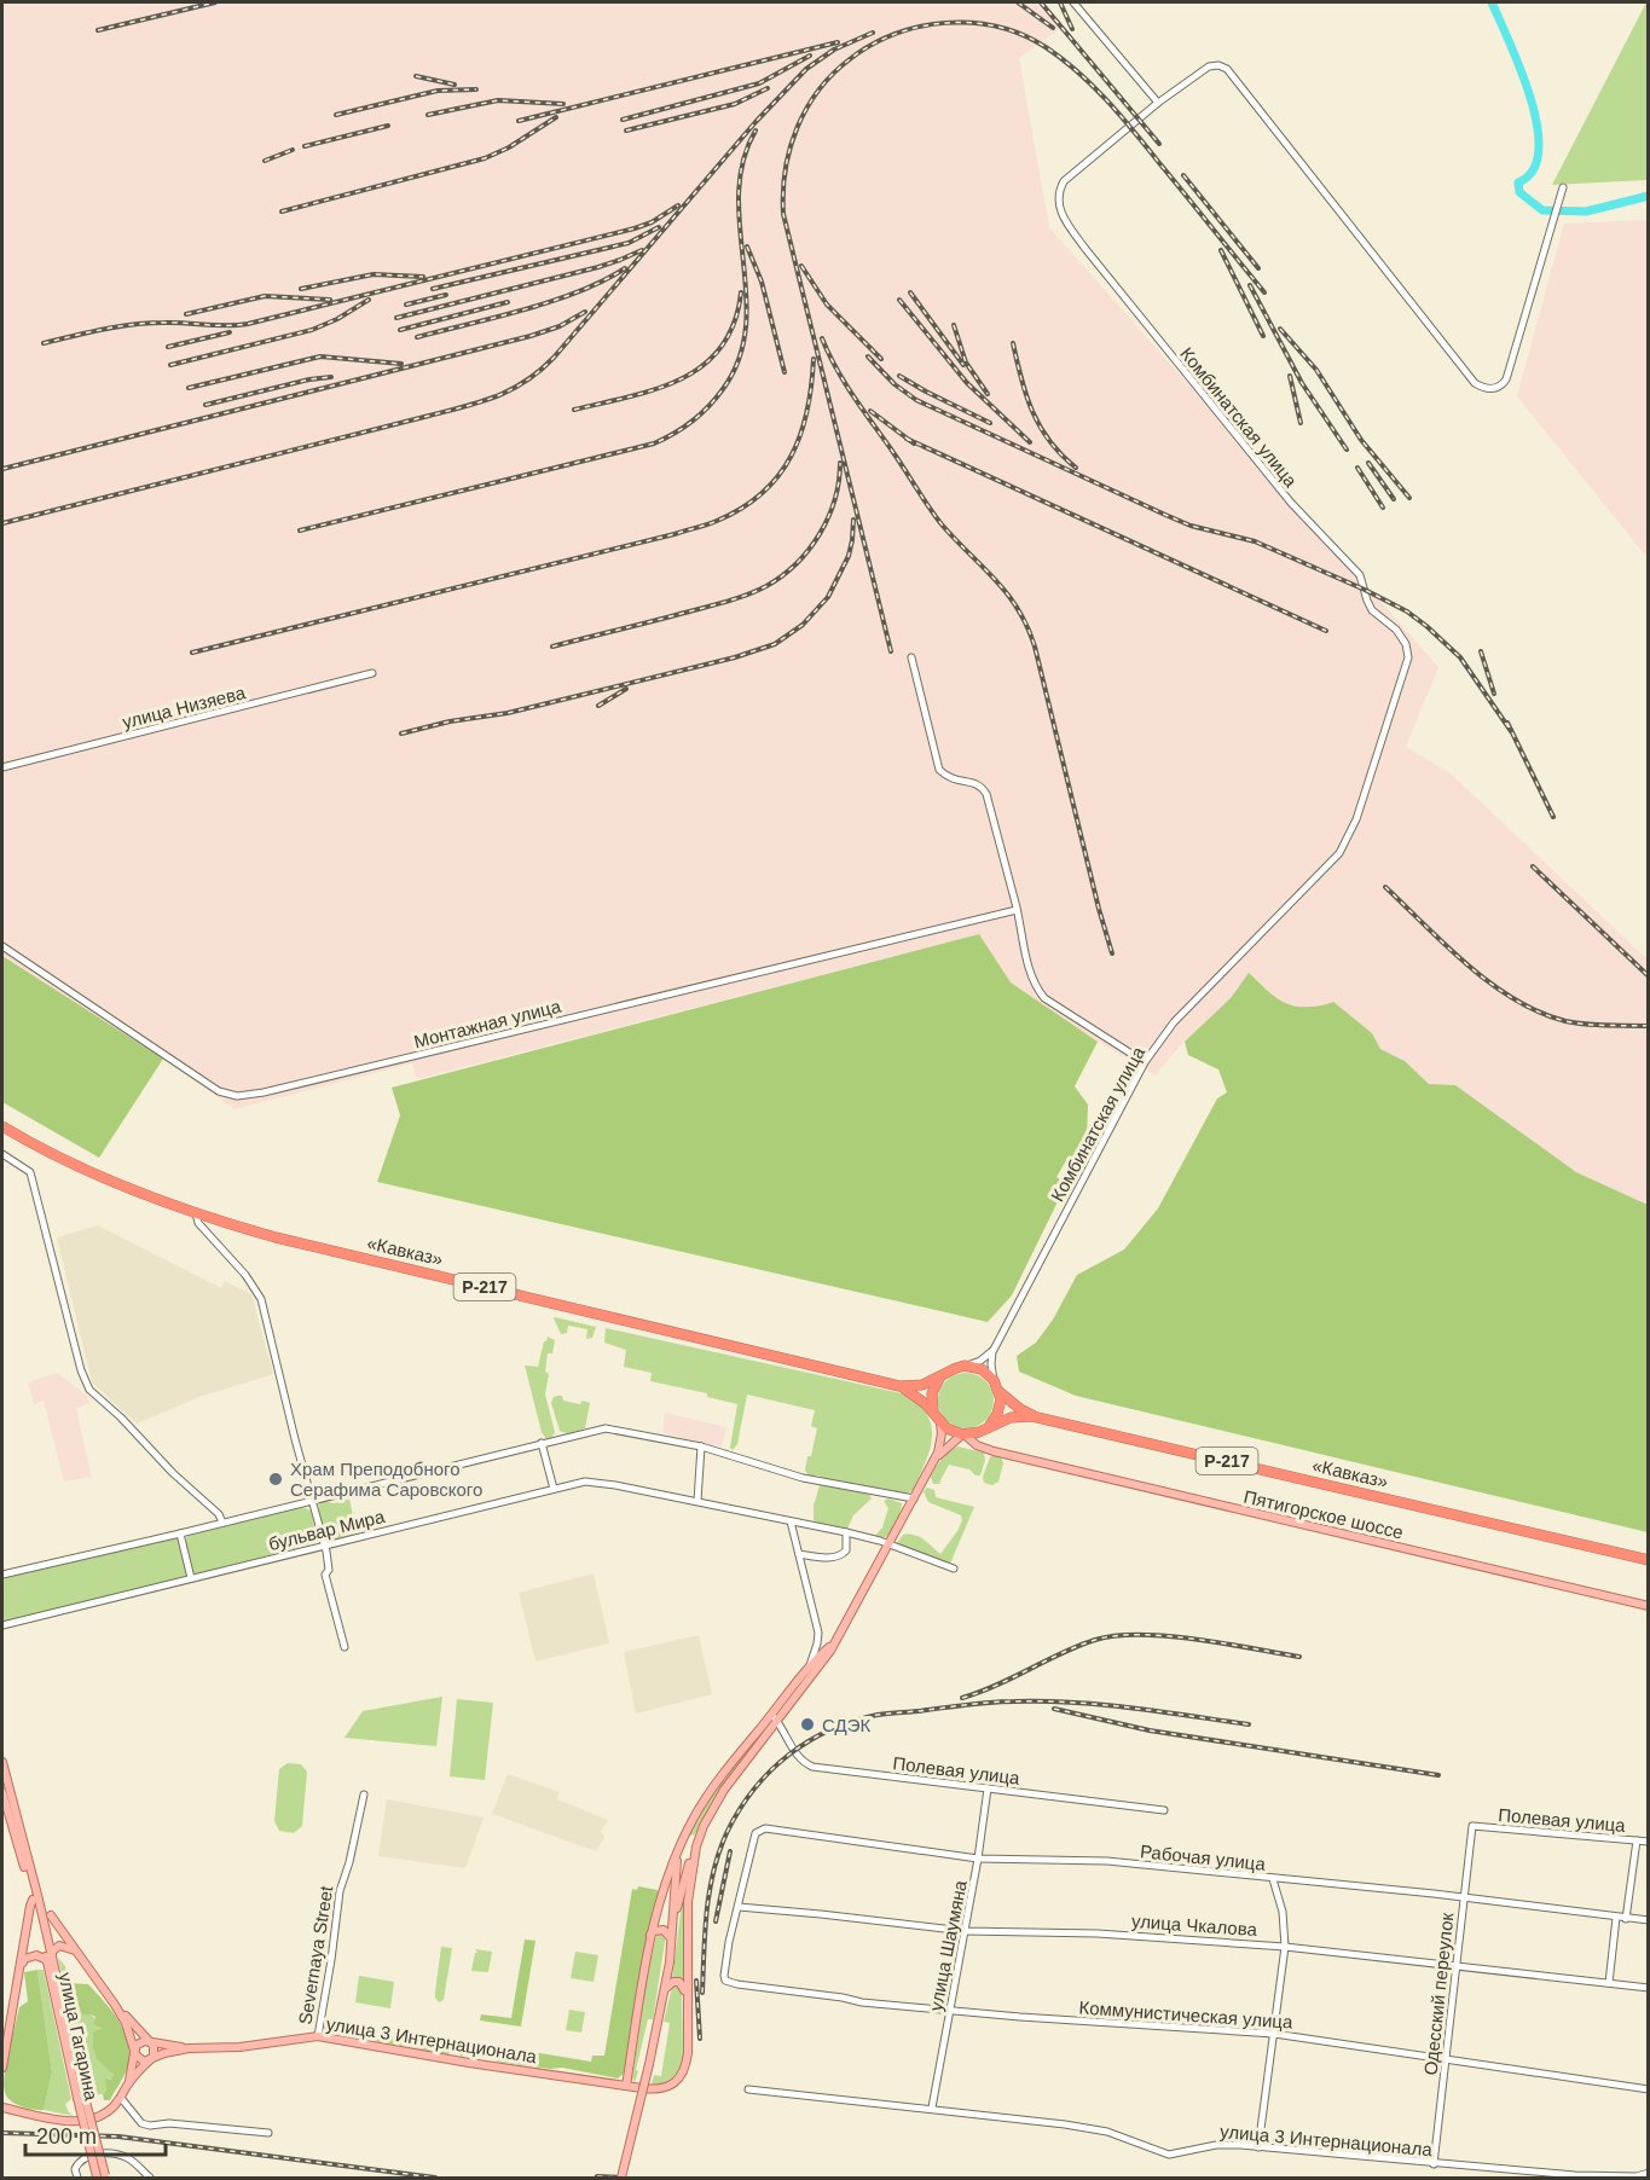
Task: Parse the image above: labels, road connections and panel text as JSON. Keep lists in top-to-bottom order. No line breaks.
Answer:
{"streets":{"highway":["«Кавказ»","Р-217"],"main road":["Пятигорское шоссе","улица Гагарина","улица 3 Интернационала"],"street":["Комбинатская улица","улица Низяева","Монтажная улица","бульвар Мира","Полевая улица","Рабочая улица","улица Чкалова","улица Шаумяна","Severnaya Street","Одесский переулок","Коммунистическая улица"]},"crossings":[["Комбинатская улица","«Кавказ»"],["Комбинатская улица","Пятигорское шоссе"],["«Кавказ»","Пятигорское шоссе"],["Полевая улица","улица Шаумяна"],["Полевая улица","Одесский переулок"],["Рабочая улица","улица Чкалова"],["Рабочая улица","улица Шаумяна"],["Рабочая улица","Одесский переулок"],["Рабочая улица","Коммунистическая улица"],["улица Чкалова","улица Шаумяна"],["улица Чкалова","Одесский переулок"],["улица Чкалова","Коммунистическая улица"],["улица Шаумяна","Коммунистическая улица"],["улица Шаумяна","улица 3 Интернационала"],["Severnaya Street","улица 3 Интернационала"],["Одесский переулок","Коммунистическая улица"],["Одесский переулок","улица 3 Интернационала"],["улица Гагарина","улица 3 Интернационала"]],"places":["Храм Преподобного Серафима Саровского","СДЭК"],"scale_bar":"200 m"}
